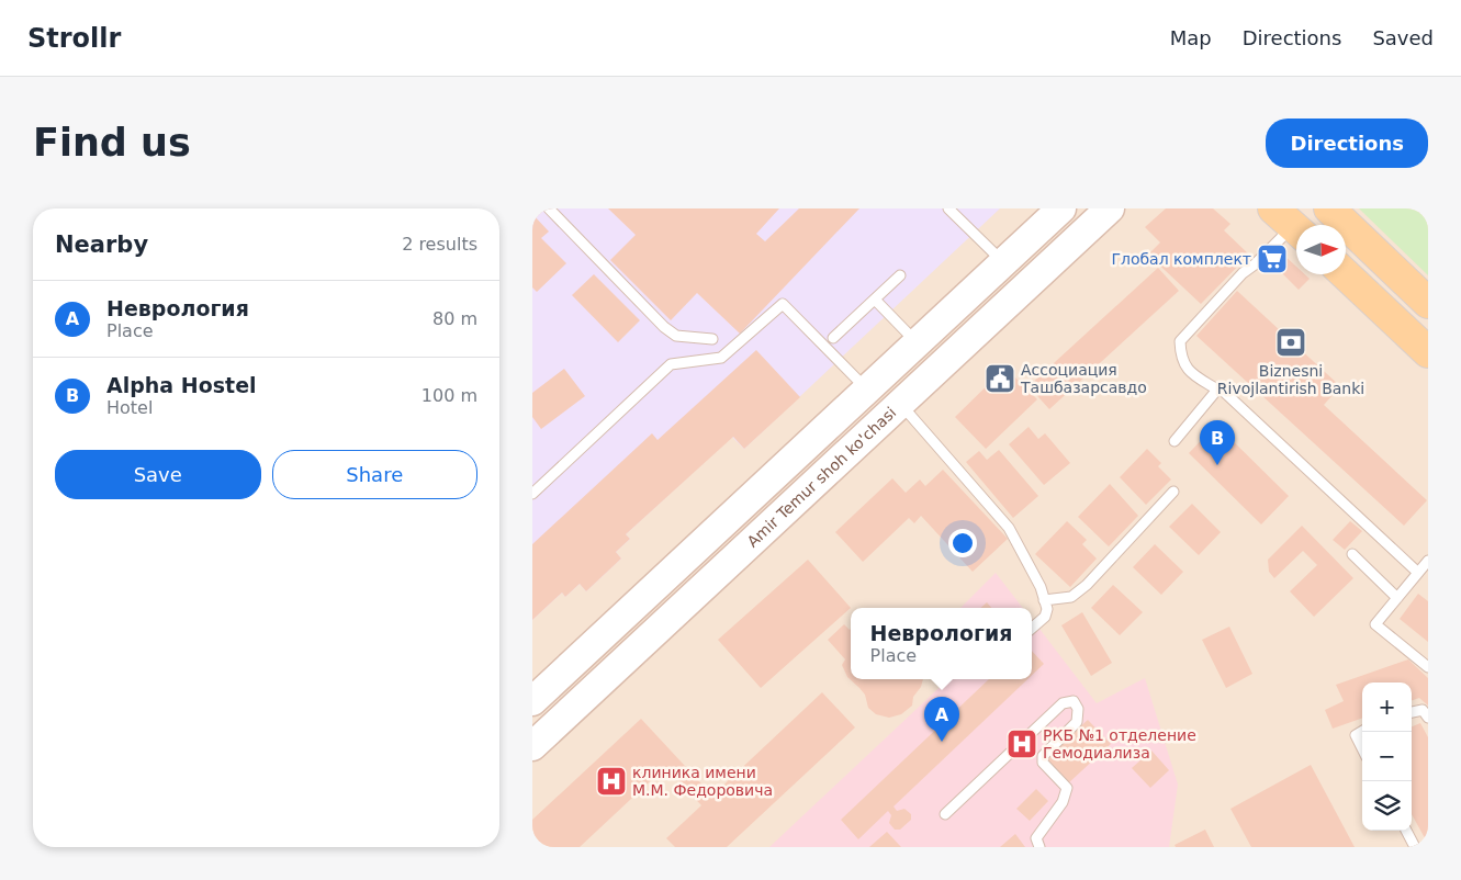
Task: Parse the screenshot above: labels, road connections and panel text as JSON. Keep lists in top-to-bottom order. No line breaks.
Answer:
{"streets":{"main road":["Amir Temur shoh ko'chasi"]},"places":{"supermarket":["Глобал комплект"],"bank":["Biznesni Rivojlantirish Banki"],"public building":["Ассоциация Ташбазарсавдо"],"hospital":["РКБ №1 отделение Гемодиализа","клиника имени М.М. Федоровича"]},"north":"right","page":{"header":"Strollr","nav":["Map","Directions","Saved"],"buttons":["Directions",["Save","Share"]],"title":"Find us","heading":["Nearby","2 results"],"list":[{"mark":"A","name":"Неврология","note":"Place","value":"80 m"},{"mark":"B","name":"Alpha Hostel","note":"Hotel","value":"100 m"}],"pins":["B","A"],"popup":["Неврология","Place"],"map_buttons":["+","−"]}}
